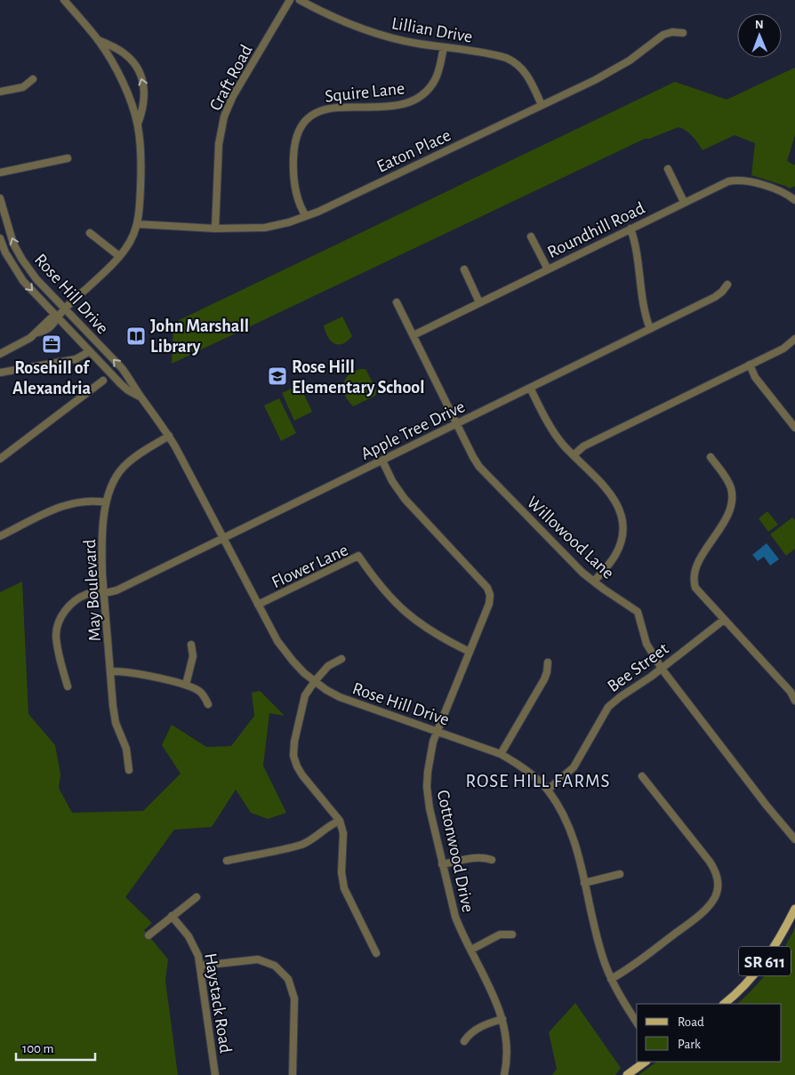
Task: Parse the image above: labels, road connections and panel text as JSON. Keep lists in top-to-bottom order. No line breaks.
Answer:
{"streets":{"main road":["SR 611"],"street":["Lillian Drive","Craft Road","Squire Lane","Eaton Place","Roundhill Road","Rose Hill Drive","Apple Tree Drive","Willowood Lane","Flower Lane","May Boulevard","Bee Street","Cottonwood Drive","Haystack Road"]},"crossings":[["Lillian Drive","Squire Lane"],["Lillian Drive","Eaton Place"],["Craft Road","Eaton Place"],["Squire Lane","Eaton Place"],["Roundhill Road","Willowood Lane"],["Rose Hill Drive","Apple Tree Drive"],["Rose Hill Drive","Flower Lane"],["Rose Hill Drive","May Boulevard"],["Rose Hill Drive","Bee Street"],["Rose Hill Drive","Cottonwood Drive"],["Apple Tree Drive","Willowood Lane"],["Apple Tree Drive","May Boulevard"],["Apple Tree Drive","Cottonwood Drive"],["Willowood Lane","Bee Street"],["Flower Lane","Cottonwood Drive"]],"districts":["ROSE HILL FARMS"],"places":{"library":["John Marshall Library"],"office":["Rosehill of Alexandria"],"school or university":["Rose Hill Elementary School"]},"legend":["Road","Park"],"scale_bar":"100 m","north":"top"}
